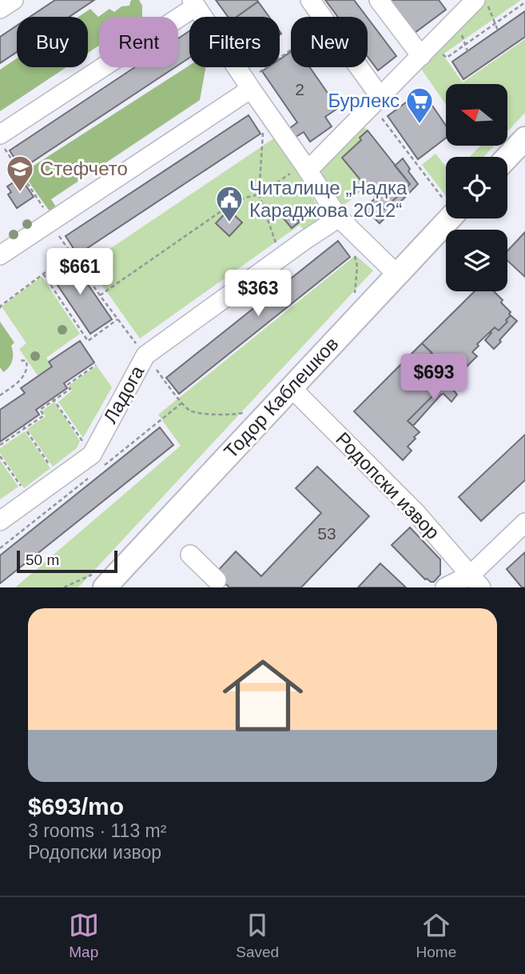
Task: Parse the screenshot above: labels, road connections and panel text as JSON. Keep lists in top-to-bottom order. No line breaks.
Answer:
{"streets":{"main road":["Тодор Каблешков"],"street":["Ладога","Родопски извор"]},"crossings":[["Тодор Каблешков","Родопски извор"]],"places":{"supermarket":["Бурлекс"],"school or university":["Стефчето"],"public building":["Читалище „Надка Караджова 2012“"]},"house_numbers":["2","53"],"scale_bar":"50 m","north":"left","page":{"chip":["Buy","Rent","Filters","New"],"price":["$661","$363","$693"],"scale":"50 m","list":[{"name":"$693/mo","note":"3 rooms · 113 m² · Родопски извор"}],"tabs":["Map","Saved","Home"]}}
